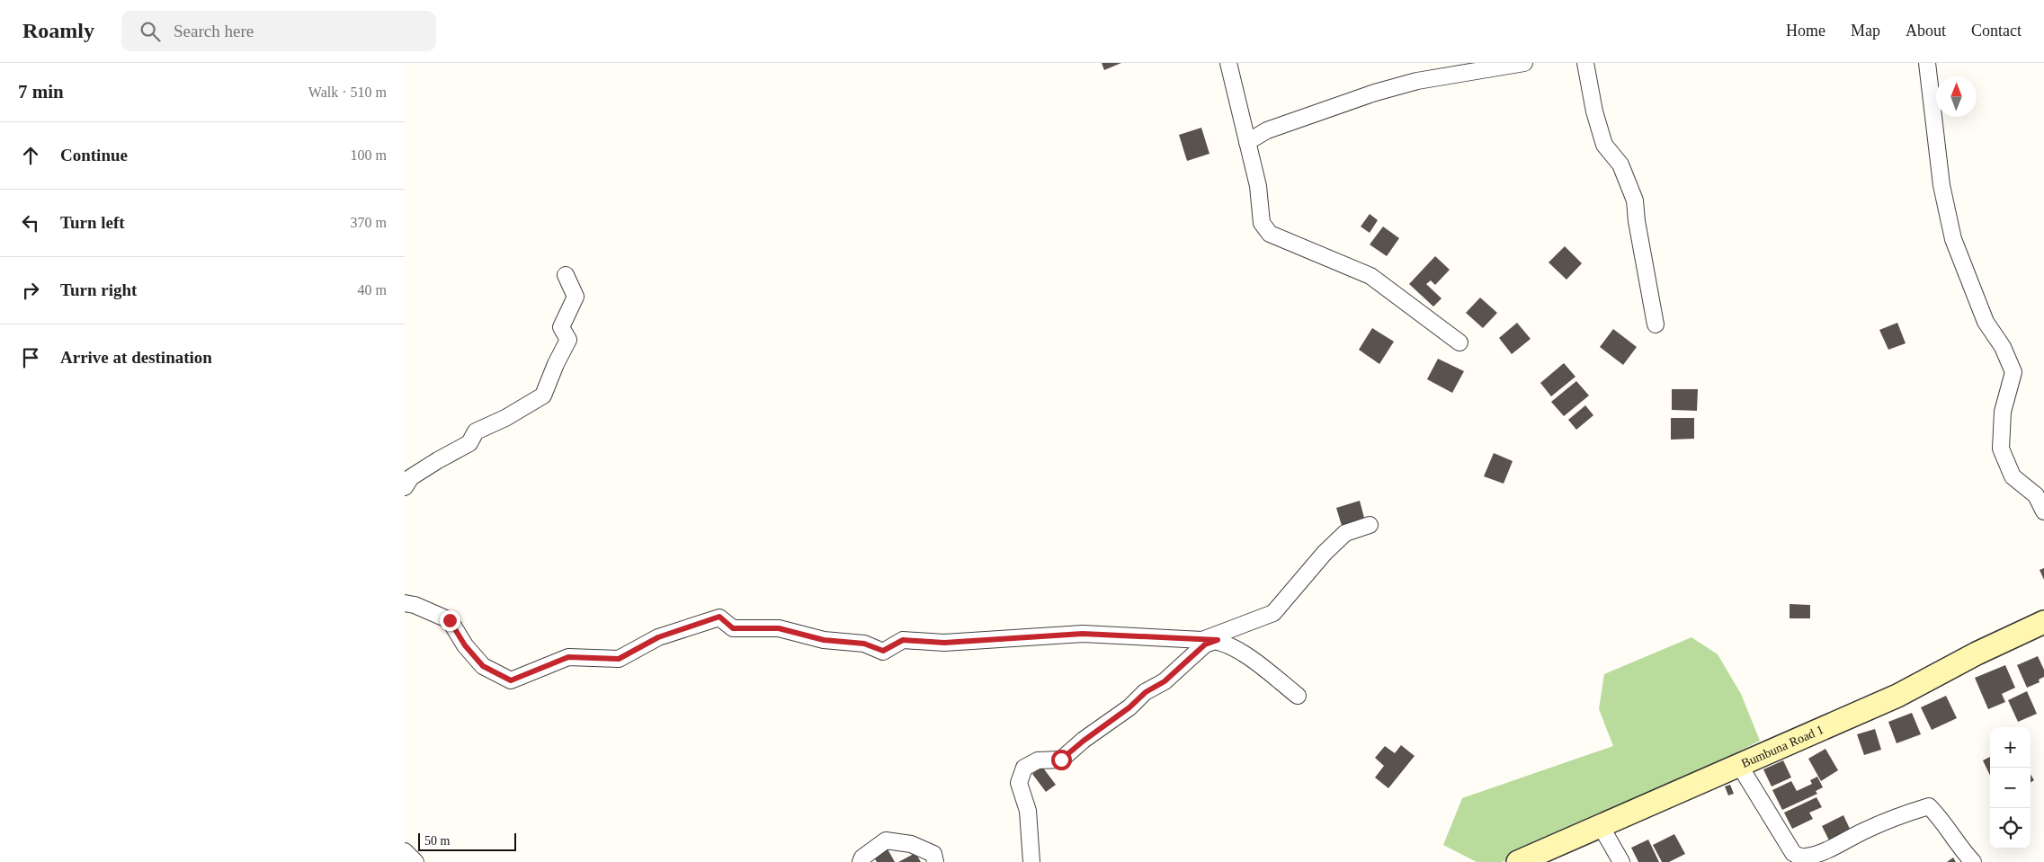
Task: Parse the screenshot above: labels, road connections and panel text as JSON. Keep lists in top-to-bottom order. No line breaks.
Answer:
{"streets":{"main road":["Bumbuna Road 1"]},"scale_bar":"50 m","north":"top","page":{"header":"Roamly","search":"Search here","nav":["Home","Map","About","Contact"],"heading":["7 min","Walk · 510 m"],"list":[["Continue","100 m"],["Turn left","370 m"],["Turn right","40 m"],"Arrive at destination"],"map_buttons":["+","−"],"scale":"50 m"}}
